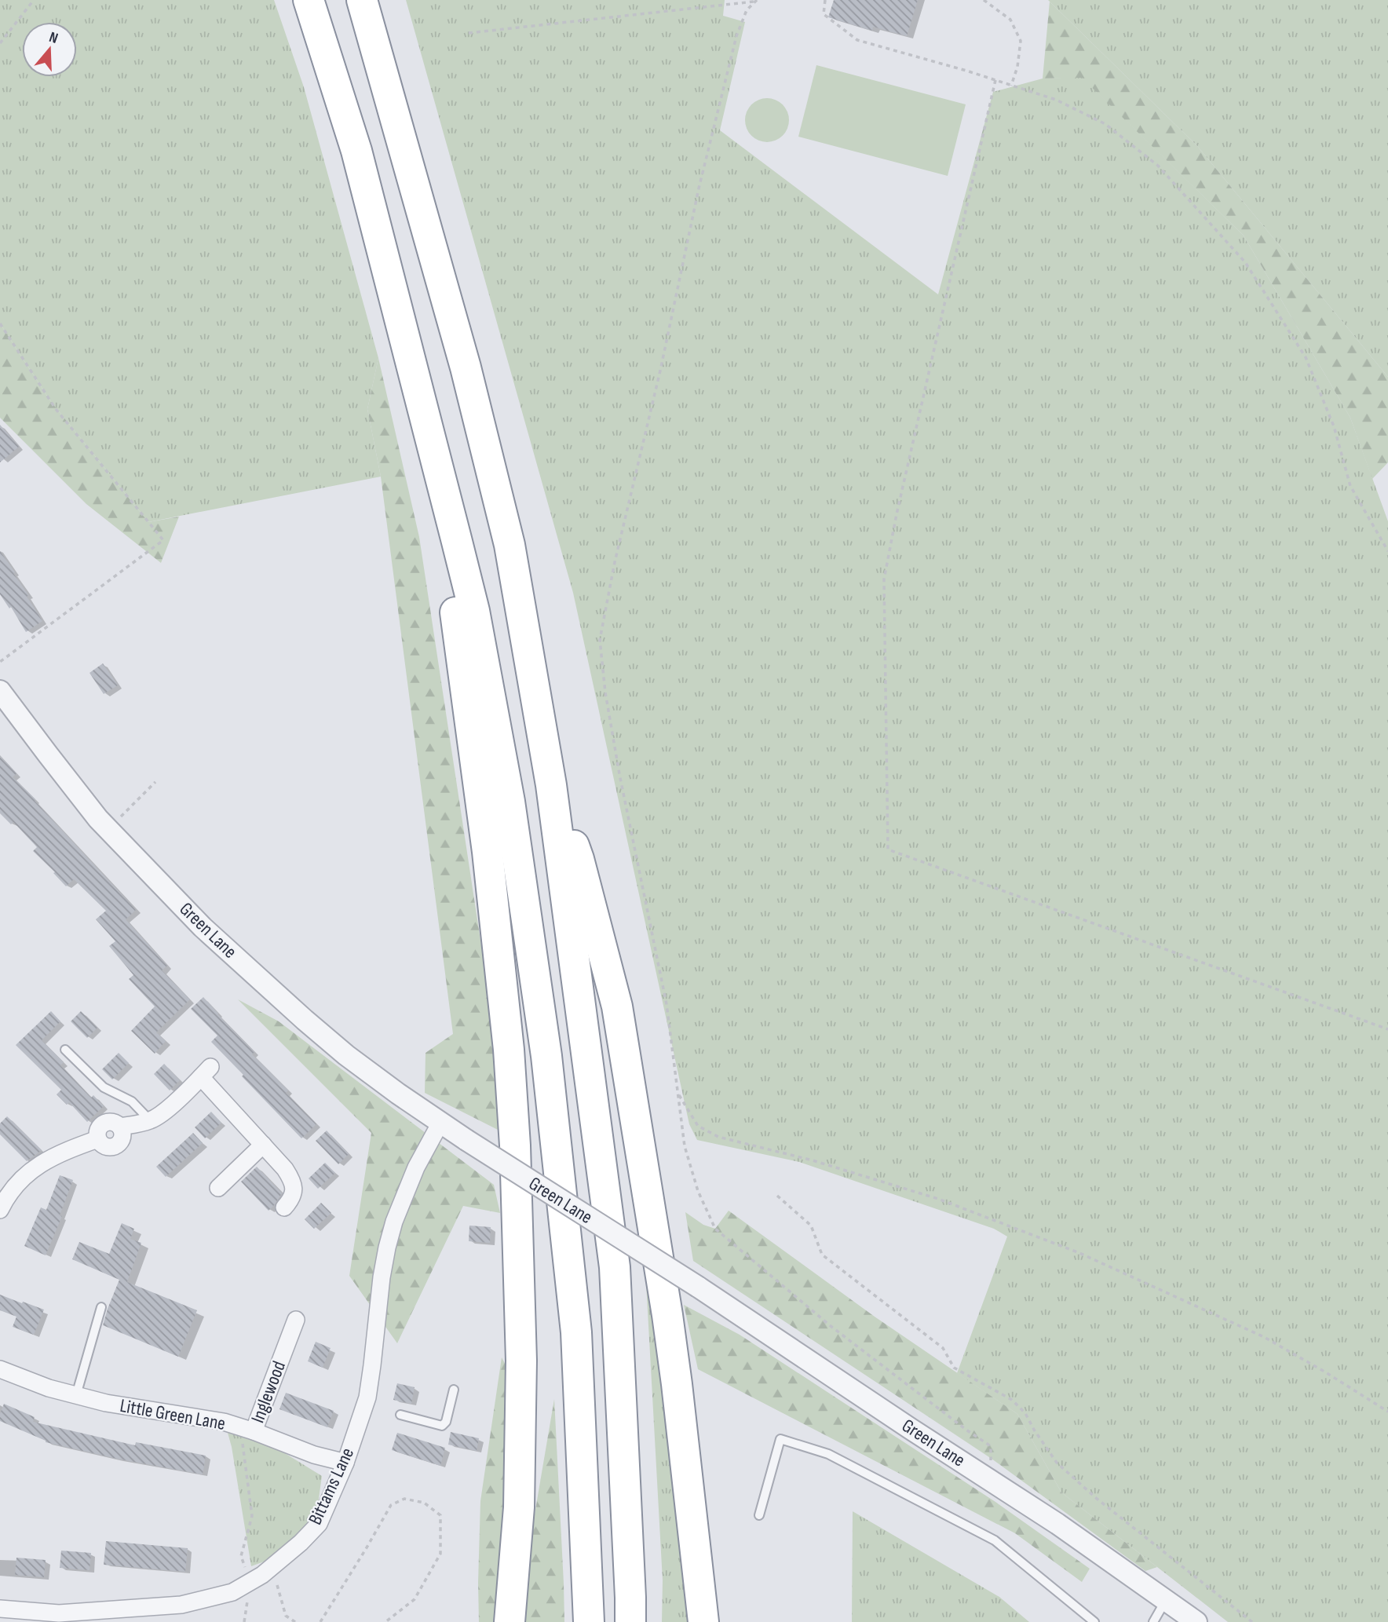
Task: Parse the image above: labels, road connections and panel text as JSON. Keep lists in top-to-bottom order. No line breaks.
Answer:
{"streets":{"street":["Green Lane","Inglewood","Little Green Lane","Bittams Lane"]},"crossings":[["Green Lane","Bittams Lane"],["Inglewood","Little Green Lane"],["Little Green Lane","Bittams Lane"]],"north":"top"}
